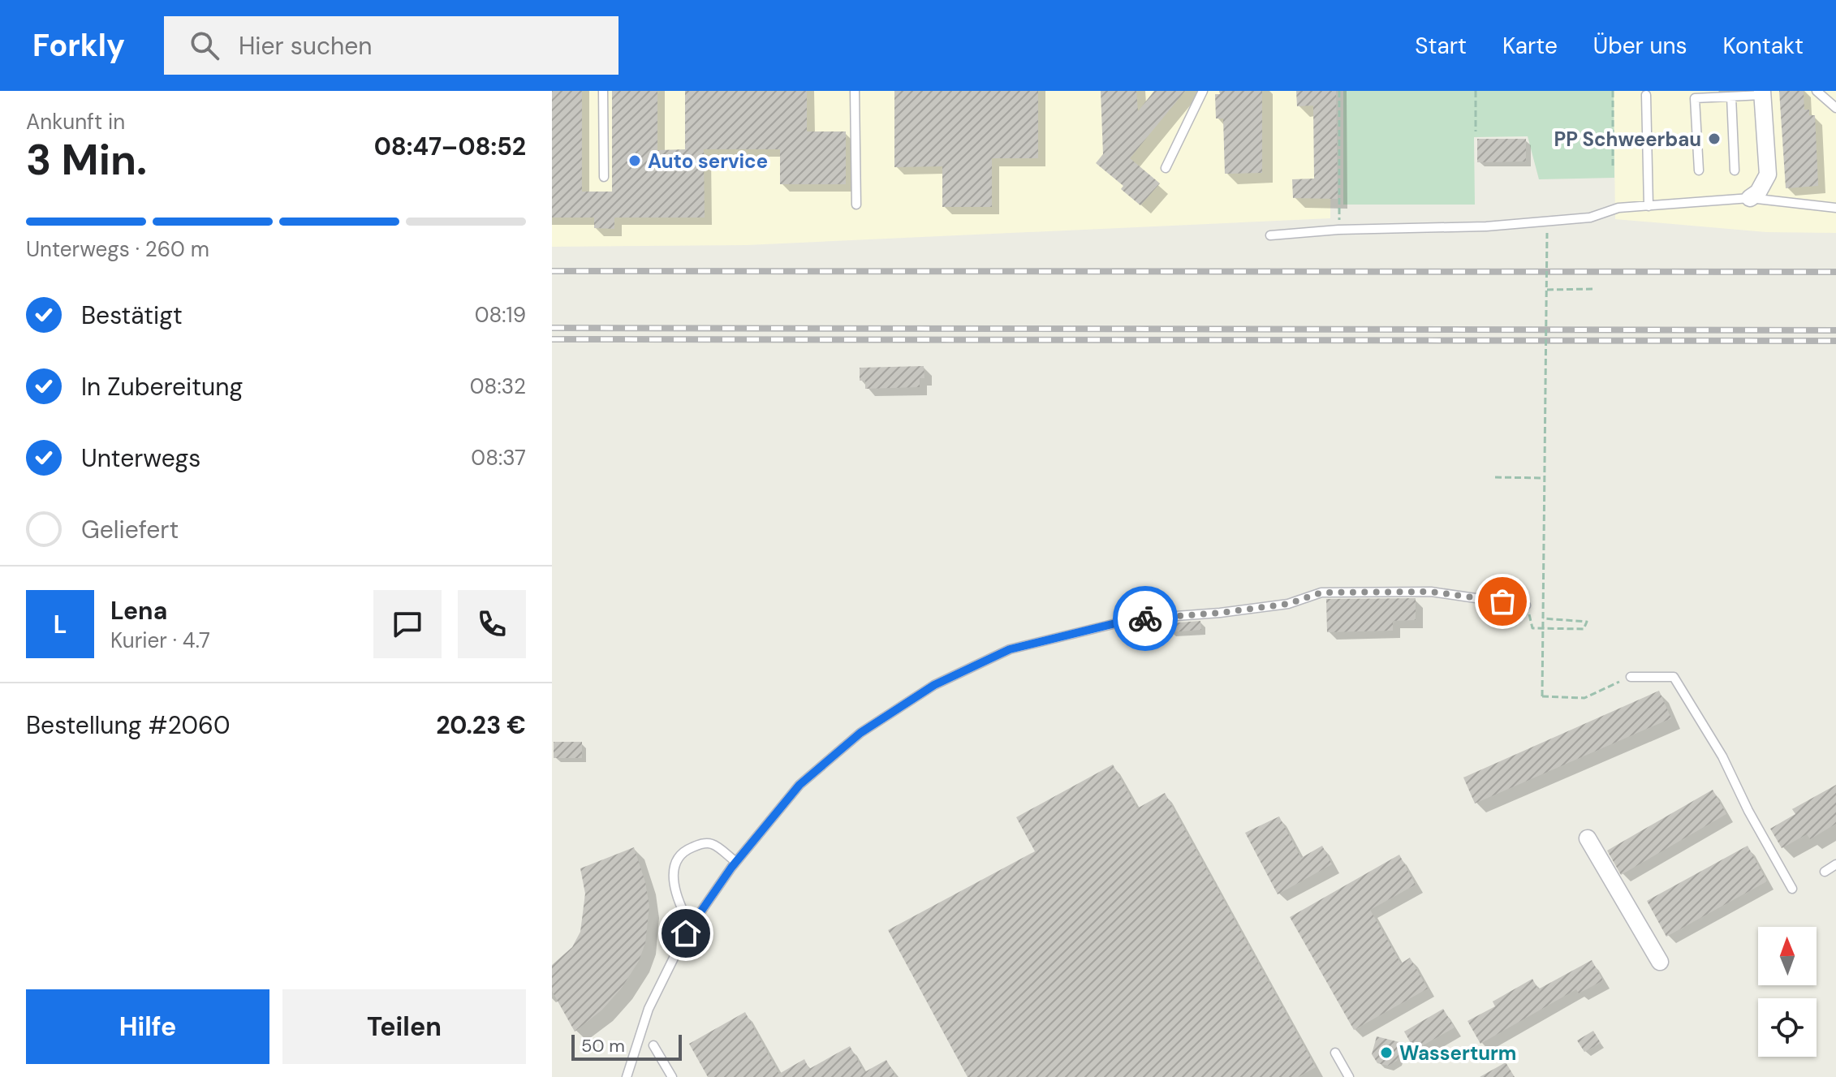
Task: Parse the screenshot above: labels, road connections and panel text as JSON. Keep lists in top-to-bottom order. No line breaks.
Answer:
{"places":["PP Schweerbau","Auto service","Wasserturm"],"scale_bar":"50 m","north":"top","page":{"header":"Forkly","search":"Hier suchen","nav":["Start","Karte","Über uns","Kontakt"],"heading":["3 Min.","Ankunft in","08:47–08:52"],"panel":["Lena","Kurier · 4.7","Bestellung #2060","20.23 €"],"bar":"Unterwegs · 260 m","list":[["Bestätigt","08:19"],["In Zubereitung","08:32"],["Unterwegs","08:37"],"Geliefert"],"round":"L","buttons":["Hilfe","Teilen"],"scale":"50 m"}}
